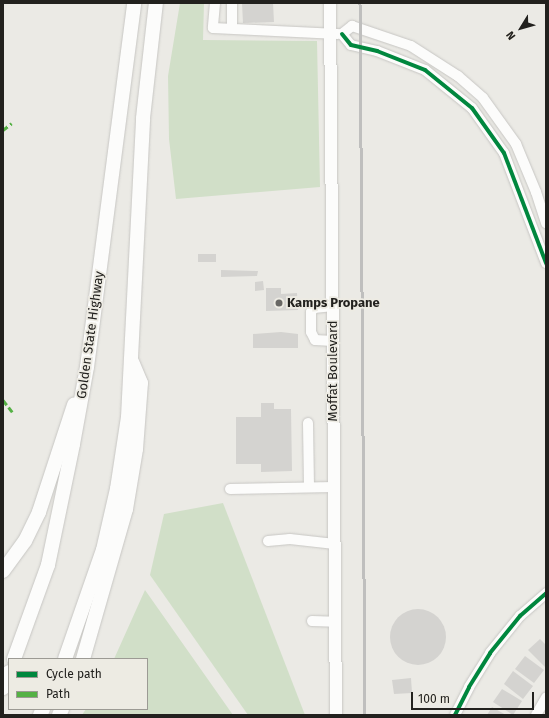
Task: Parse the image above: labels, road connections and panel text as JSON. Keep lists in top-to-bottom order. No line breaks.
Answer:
{"streets":{"highway":["Golden State Highway"],"main road":["Moffat Boulevard"]},"places":["Kamps Propane"],"legend":["Cycle path","Path"],"scale_bar":"100 m","north":"bottom left"}
